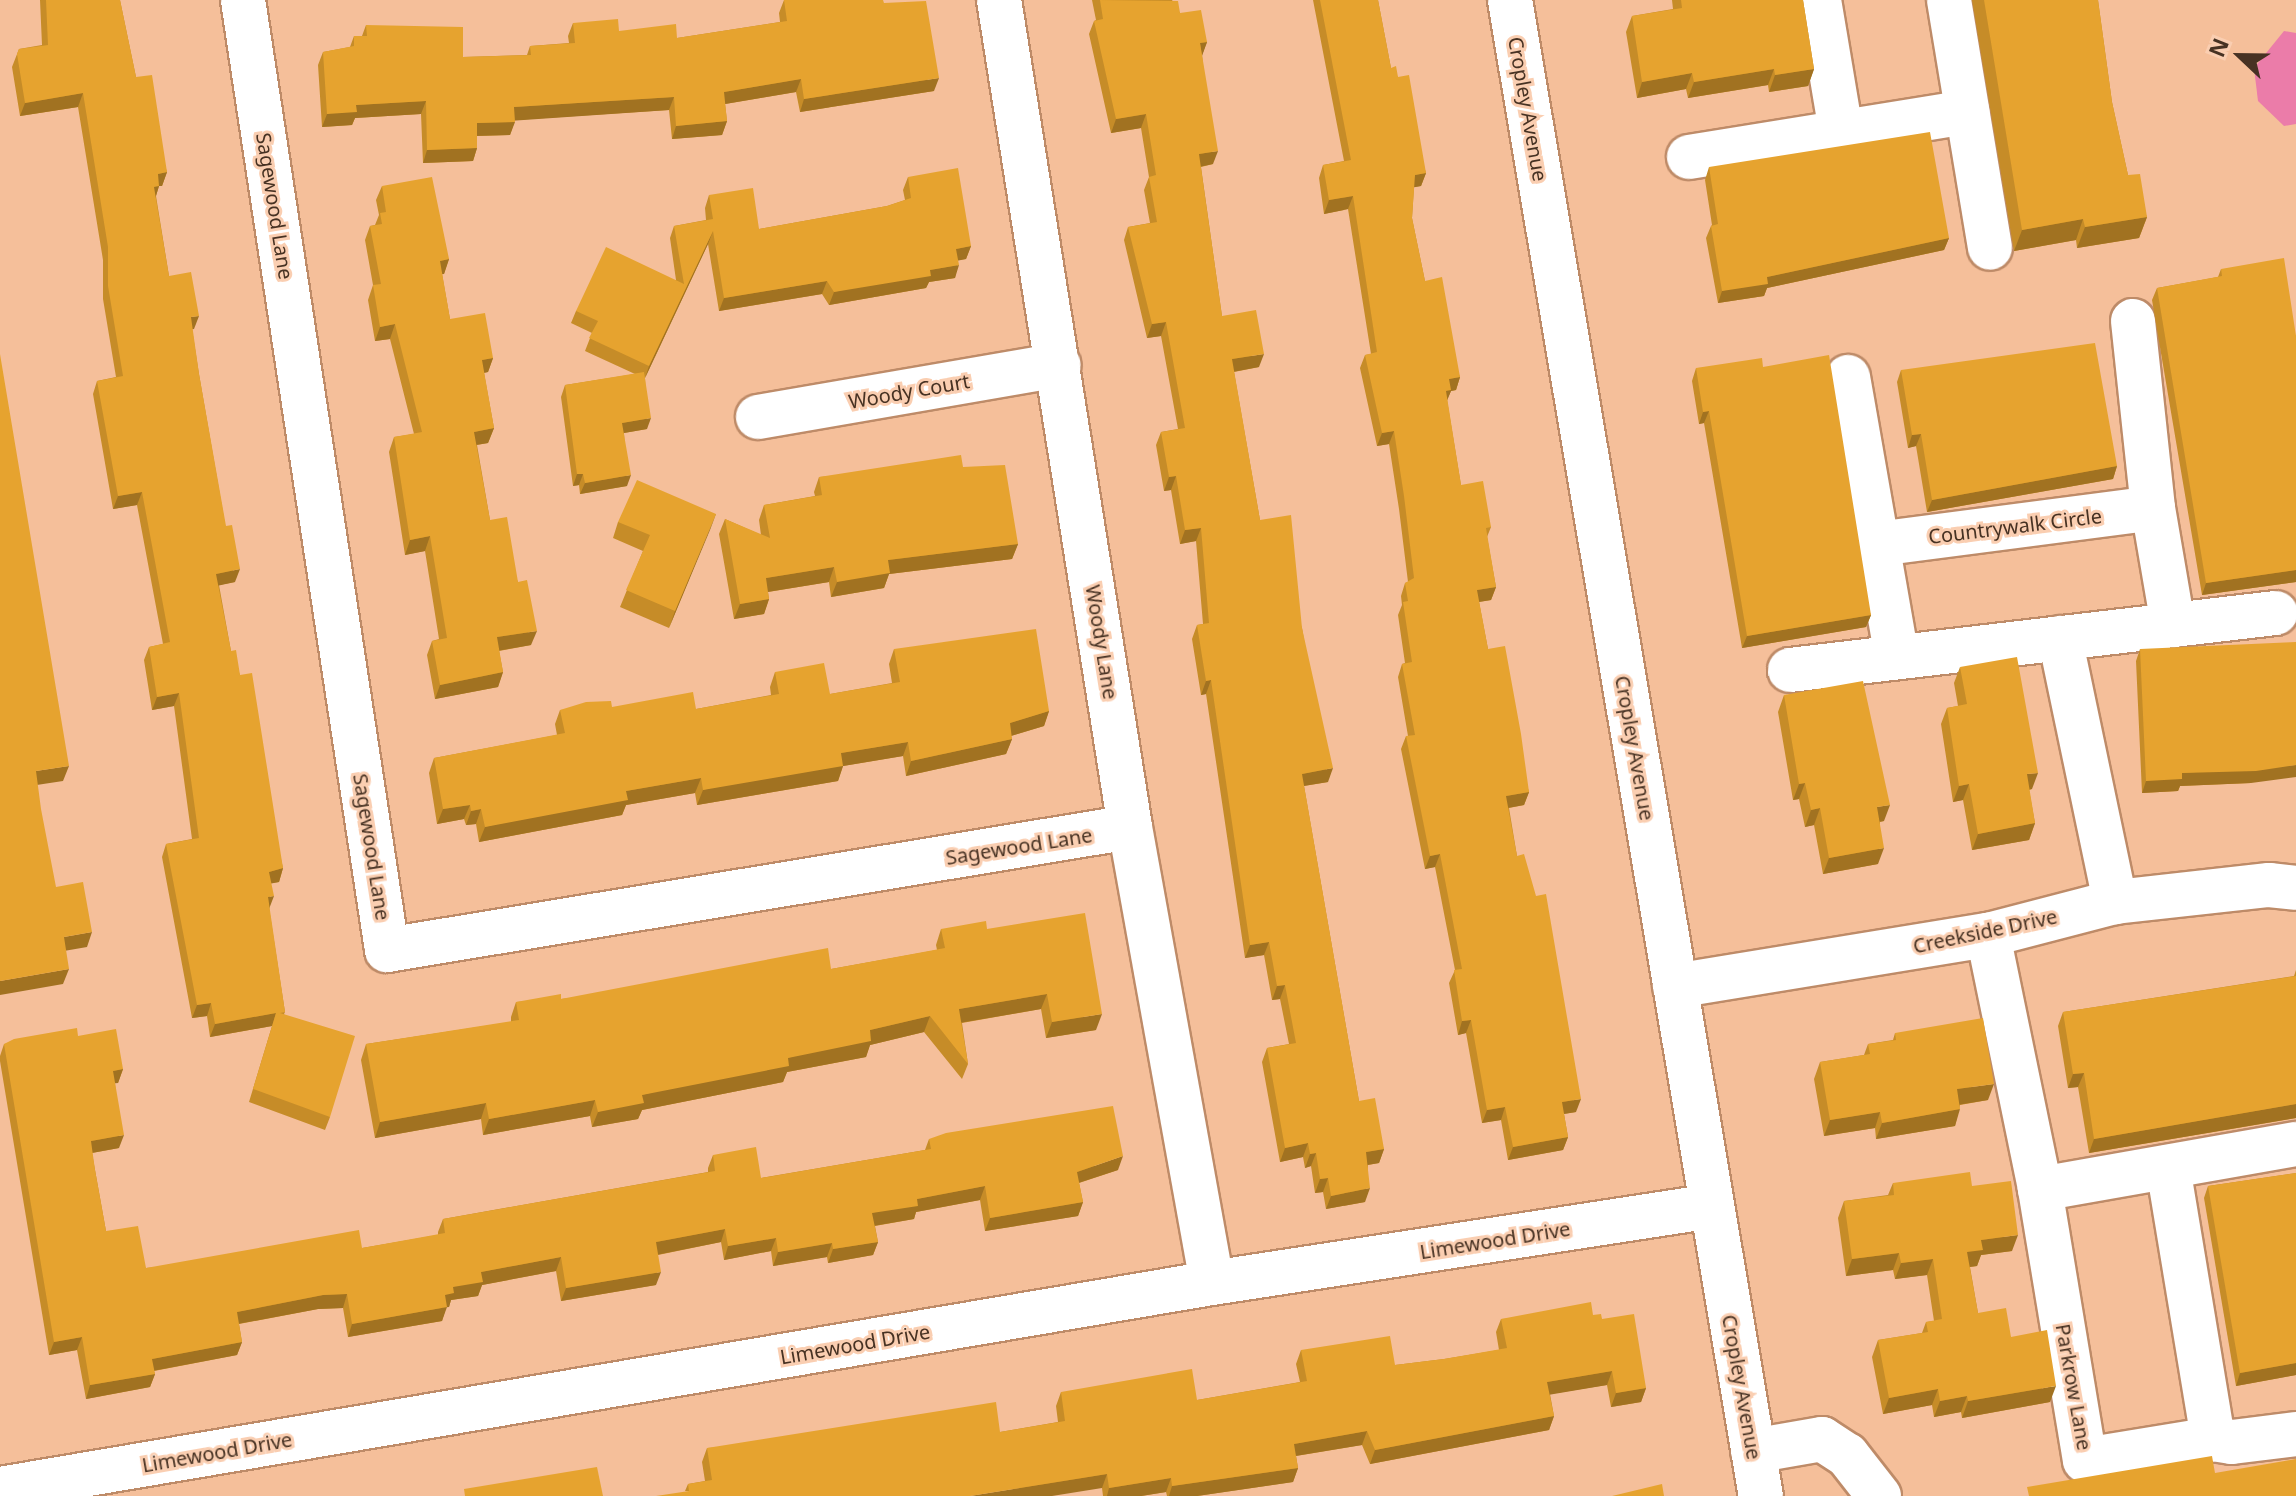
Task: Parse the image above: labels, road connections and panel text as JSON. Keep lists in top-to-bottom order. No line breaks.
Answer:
{"streets":{"street":["Cropley Avenue","Sagewood Lane","Woody Court","Countrywalk Circle","Woody Lane","Creekside Drive","Limewood Drive","Parkrow Lane"]},"crossings":[["Cropley Avenue","Creekside Drive"],["Cropley Avenue","Limewood Drive"],["Sagewood Lane","Woody Lane"],["Woody Court","Woody Lane"],["Woody Lane","Limewood Drive"],["Creekside Drive","Parkrow Lane"]],"north":"left"}
